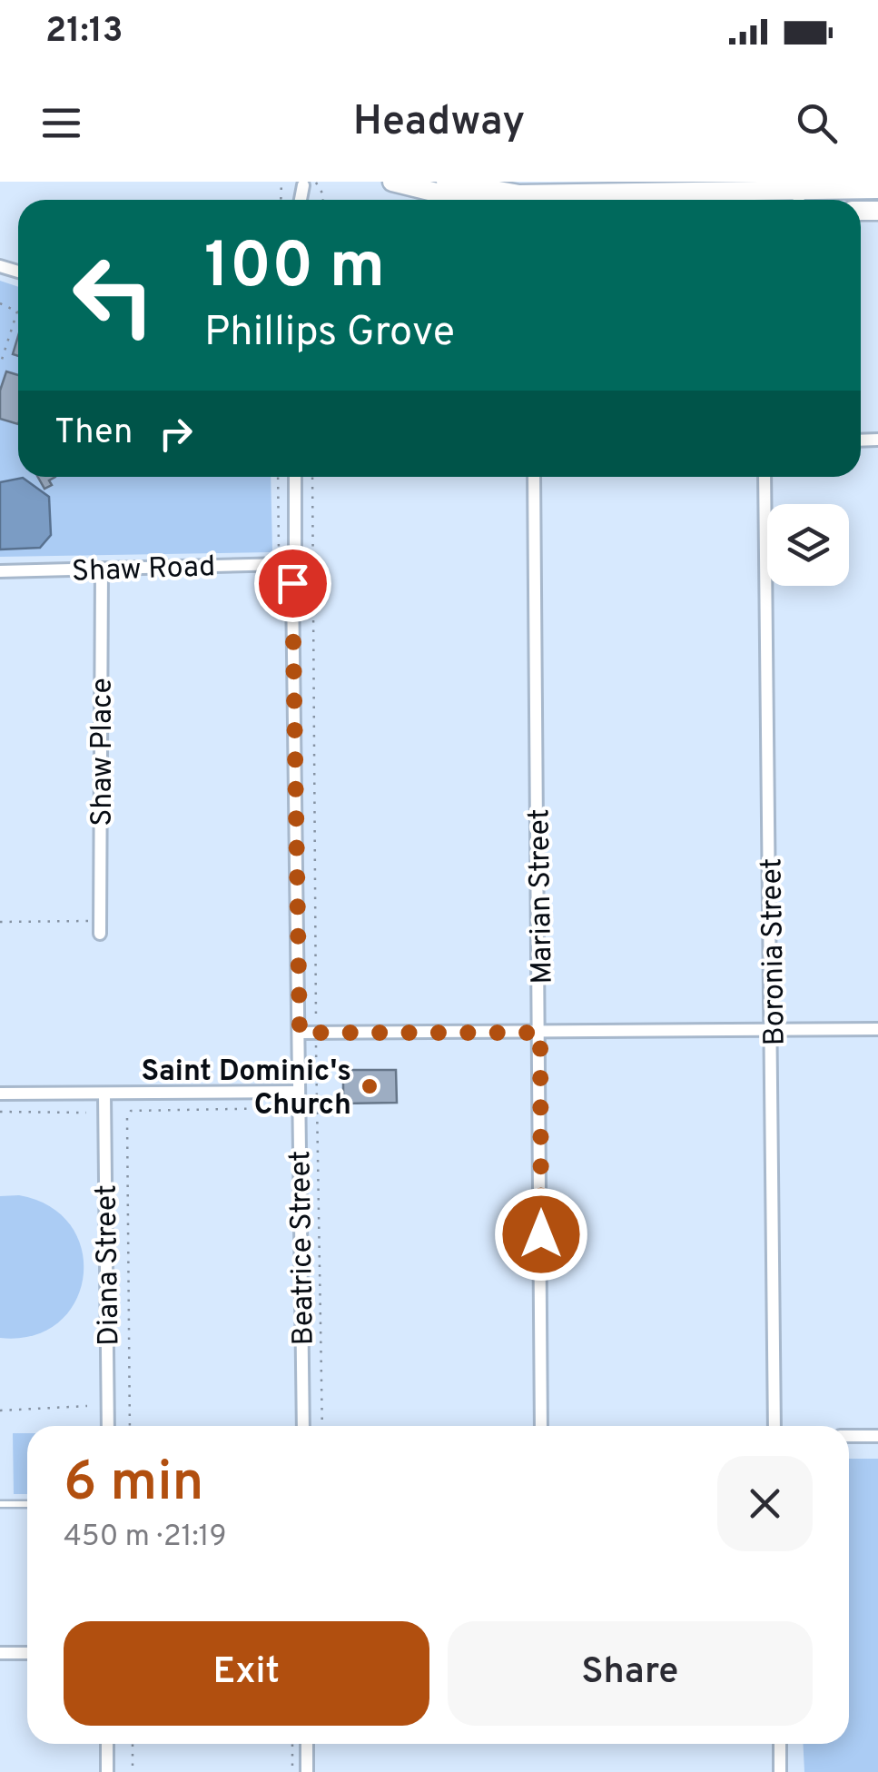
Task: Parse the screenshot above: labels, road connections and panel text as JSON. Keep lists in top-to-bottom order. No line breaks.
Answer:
{"streets":{"street":["Shaw Road","Shaw Place","Marian Street","Boronia Street","Beatrice Street","Diana Street"]},"crossings":[["Shaw Road","Shaw Place"],["Shaw Road","Beatrice Street"]],"places":["Saint Dominic's Church"],"page":{"status":"21:13","header":"Headway","turn":["100 m","Phillips Grove"],"then":"Then","heading":["6 min","450 m · 21:19"],"buttons":["Exit","Share"]}}
